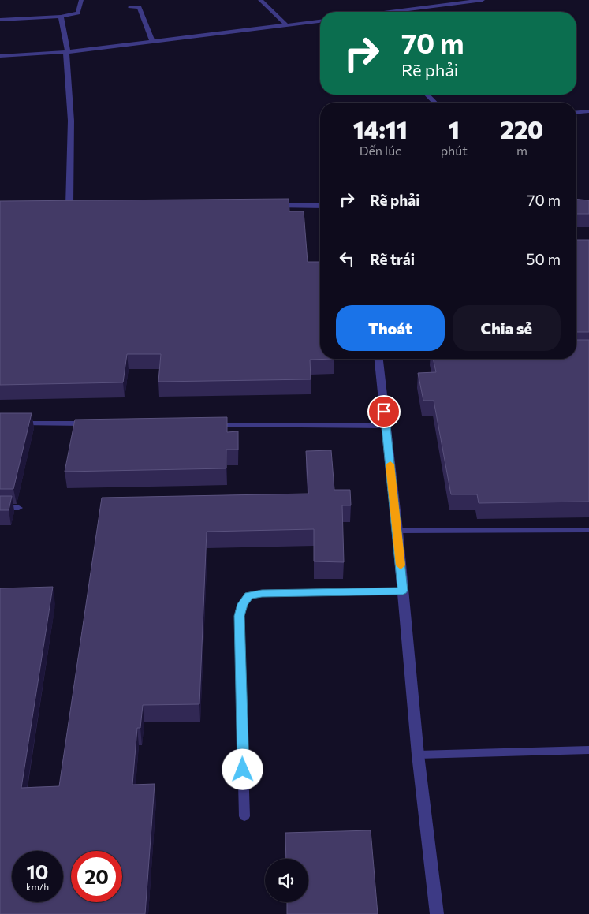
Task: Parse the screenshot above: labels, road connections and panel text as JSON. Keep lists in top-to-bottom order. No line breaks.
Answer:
{"page":{"turn":["70 m","Rẽ phải"],"eta":["14:11","Đến lúc","1","phút","220","m"],"list":[{"name":"Rẽ phải","value":"70 m"},{"name":"Rẽ trái","value":"50 m"}],"buttons":["Thoát","Chia sẻ"],"speed":"10 km/h","limit":"20"}}
